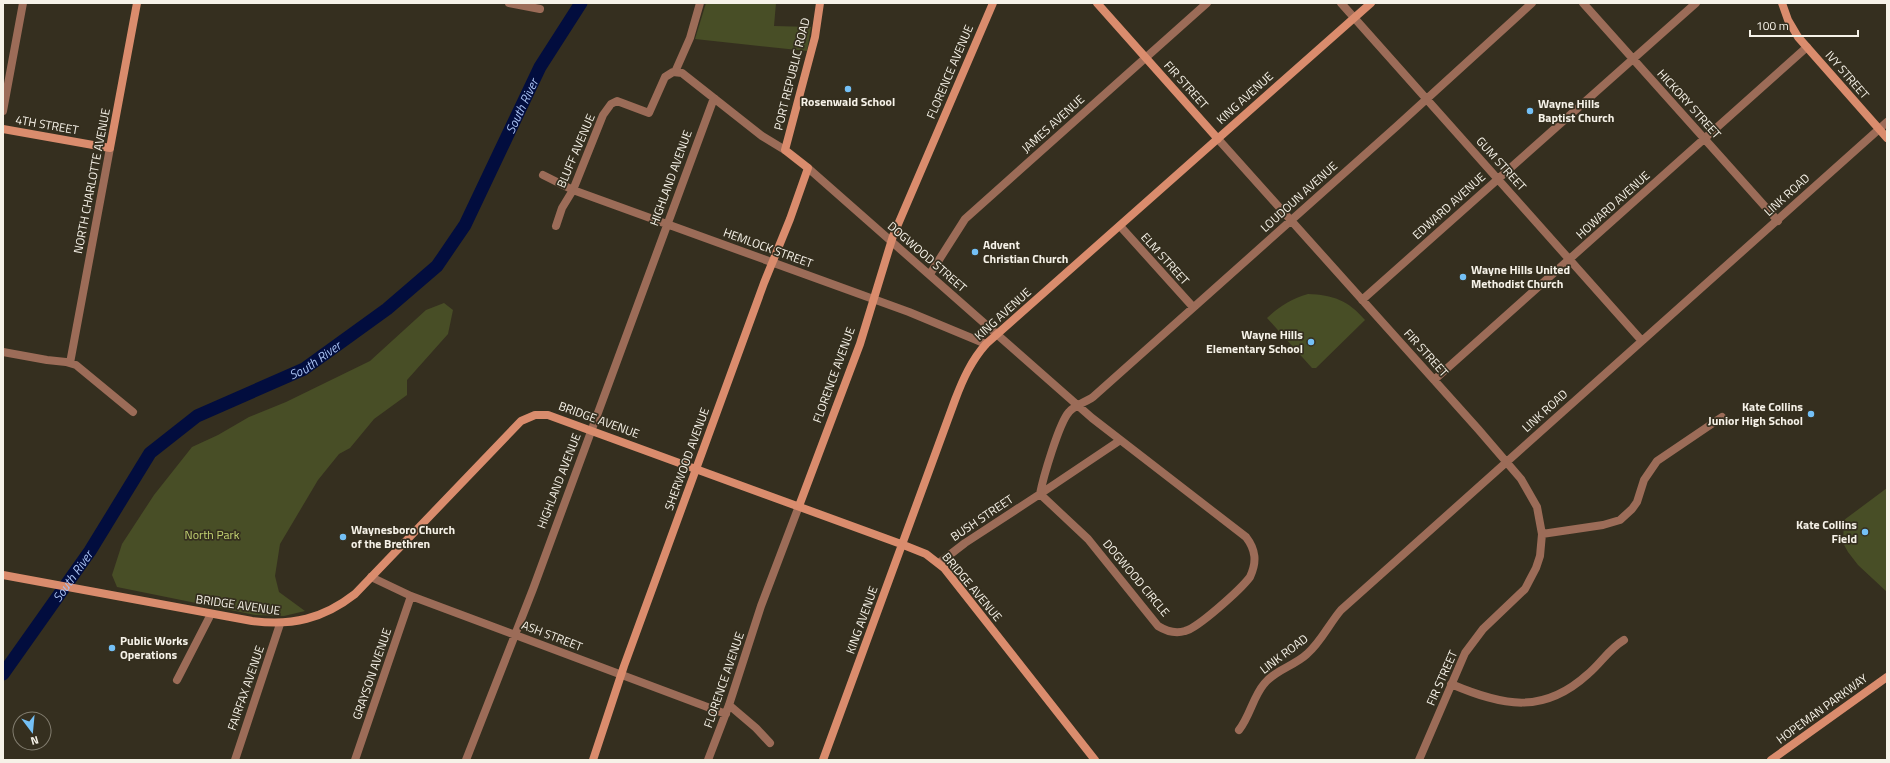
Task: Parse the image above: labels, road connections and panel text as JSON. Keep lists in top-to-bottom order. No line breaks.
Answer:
{"streets":{"street":["FLORENCE AVENUE","PORT REPUBLIC ROAD","IVY STREET","FIR STREET","KING AVENUE","HICKORY STREET","JAMES AVENUE","4TH STREET","BLUFF AVENUE","GUM STREET","HIGHLAND AVENUE","NORTH CHARLOTTE AVENUE","LINK ROAD","LOUDOUN AVENUE","HOWARD AVENUE","EDWARD AVENUE","HEMLOCK STREET","DOGWOOD STREET","ELM STREET","BRIDGE AVENUE","SHERWOOD AVENUE","BUSH STREET","DOGWOOD CIRCLE","ASH STREET","GRAYSON AVENUE","FAIRFAX AVENUE","HOPEMAN PARKWAY"]},"crossings":[["FLORENCE AVENUE","HEMLOCK STREET"],["FLORENCE AVENUE","DOGWOOD STREET"],["FLORENCE AVENUE","BRIDGE AVENUE"],["FLORENCE AVENUE","ASH STREET"],["PORT REPUBLIC ROAD","DOGWOOD STREET"],["IVY STREET","LINK ROAD"],["IVY STREET","HOWARD AVENUE"],["FIR STREET","KING AVENUE"],["FIR STREET","JAMES AVENUE"],["FIR STREET","LINK ROAD"],["FIR STREET","LOUDOUN AVENUE"],["FIR STREET","HOWARD AVENUE"],["FIR STREET","EDWARD AVENUE"],["KING AVENUE","GUM STREET"],["KING AVENUE","HEMLOCK STREET"],["KING AVENUE","DOGWOOD STREET"],["KING AVENUE","ELM STREET"],["KING AVENUE","BRIDGE AVENUE"],["HICKORY STREET","LINK ROAD"],["HICKORY STREET","HOWARD AVENUE"],["HICKORY STREET","EDWARD AVENUE"],["JAMES AVENUE","DOGWOOD STREET"],["4TH STREET","NORTH CHARLOTTE AVENUE"],["BLUFF AVENUE","HEMLOCK STREET"],["BLUFF AVENUE","DOGWOOD STREET"],["GUM STREET","LINK ROAD"],["GUM STREET","LOUDOUN AVENUE"],["GUM STREET","HOWARD AVENUE"],["GUM STREET","EDWARD AVENUE"],["HIGHLAND AVENUE","HEMLOCK STREET"],["HIGHLAND AVENUE","DOGWOOD STREET"],["HIGHLAND AVENUE","BRIDGE AVENUE"],["HIGHLAND AVENUE","ASH STREET"],["LOUDOUN AVENUE","DOGWOOD STREET"],["LOUDOUN AVENUE","ELM STREET"],["HEMLOCK STREET","SHERWOOD AVENUE"],["DOGWOOD STREET","SHERWOOD AVENUE"],["DOGWOOD STREET","BUSH STREET"],["DOGWOOD STREET","DOGWOOD CIRCLE"],["BRIDGE AVENUE","SHERWOOD AVENUE"],["BRIDGE AVENUE","BUSH STREET"],["BRIDGE AVENUE","ASH STREET"],["BRIDGE AVENUE","FAIRFAX AVENUE"],["SHERWOOD AVENUE","ASH STREET"],["BUSH STREET","DOGWOOD CIRCLE"],["ASH STREET","GRAYSON AVENUE"]],"water":["South River"],"parks":["North Park"],"places":["Rosenwald School","Wayne Hills Baptist Church","Advent Christian Church","Wayne Hills United Methodist Church","Wayne Hills Elementary School","Kate Collins Junior High School","Kate Collins Field","Waynesboro Church of the Brethren","Public Works Operations"],"scale_bar":"100 m","north":"bottom"}
